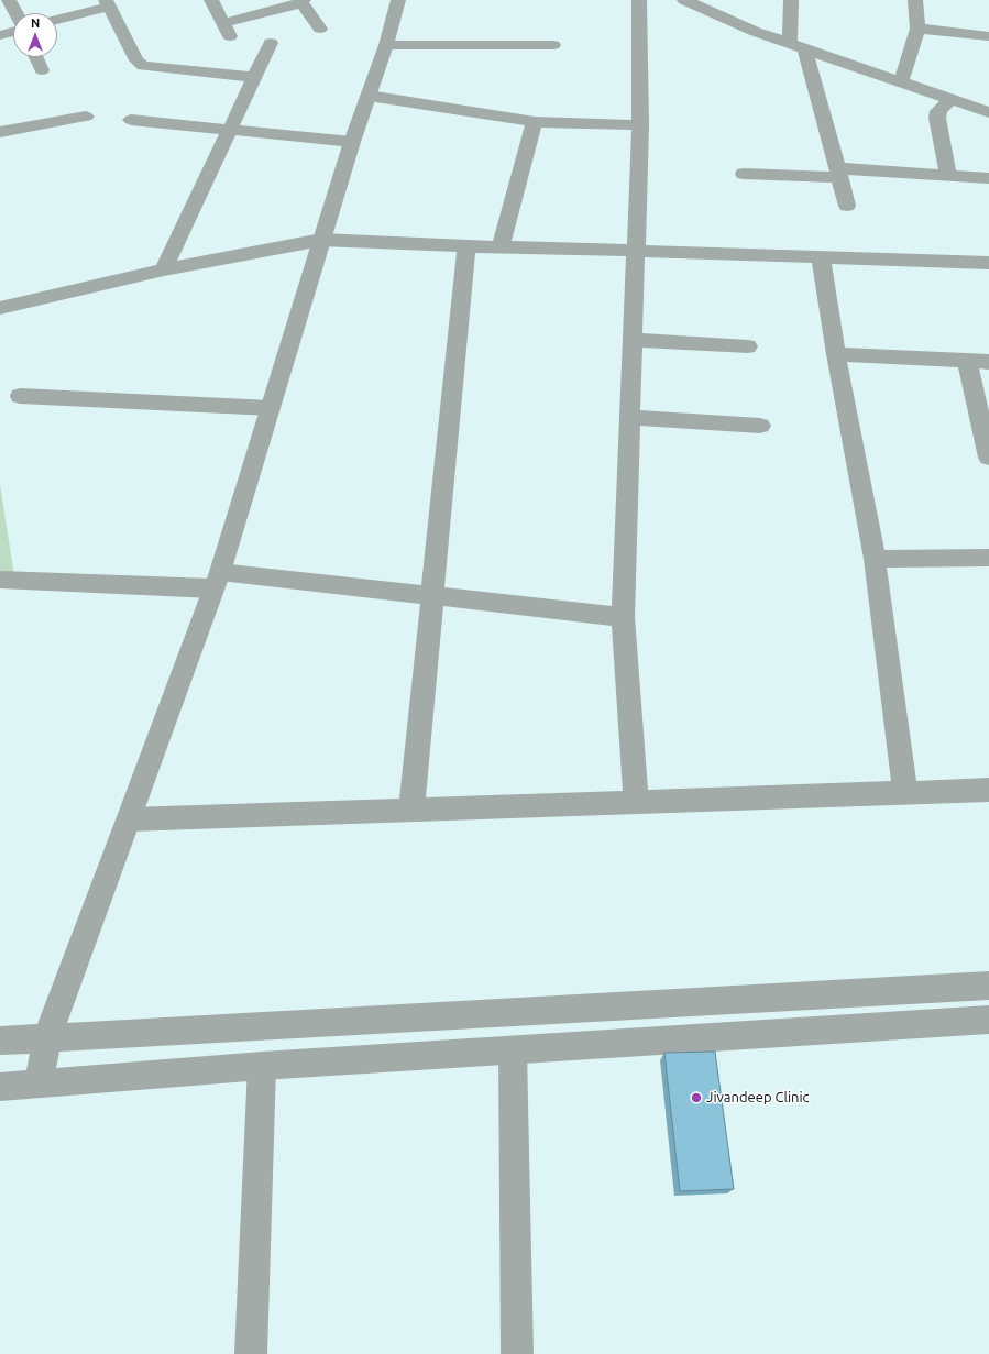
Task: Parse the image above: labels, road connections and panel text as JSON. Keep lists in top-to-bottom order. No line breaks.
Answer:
{"places":["Jivandeep Clinic"],"north":"top"}
